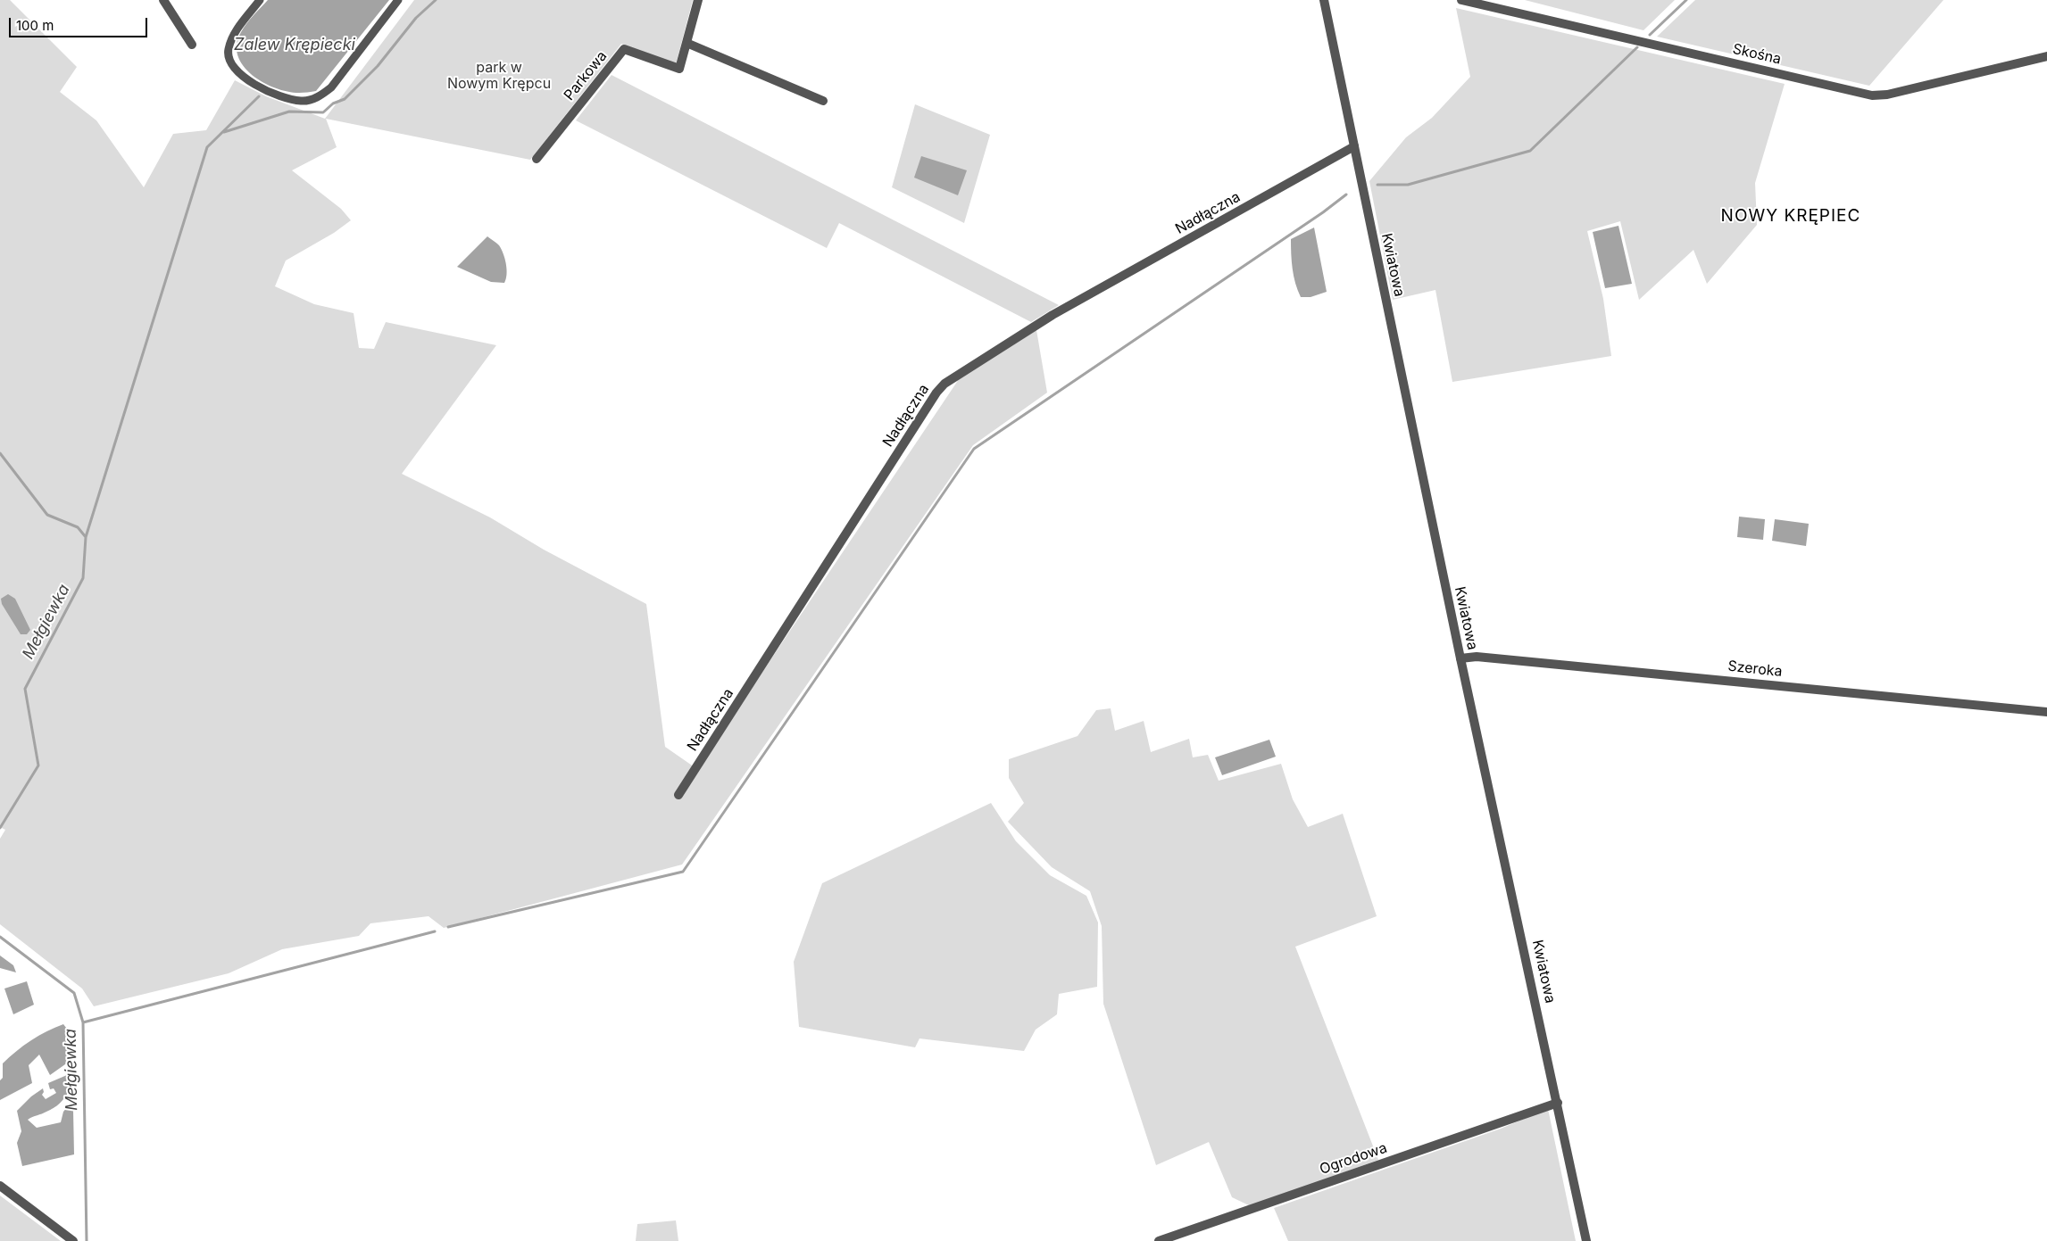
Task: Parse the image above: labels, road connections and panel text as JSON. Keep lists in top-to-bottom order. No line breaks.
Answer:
{"streets":{"street":["Skośna","Parkowa","Nadłączna","Kwiatowa","Szeroka","Ogrodowa"]},"crossings":[["Nadłączna","Kwiatowa"],["Kwiatowa","Szeroka"],["Kwiatowa","Ogrodowa"]],"districts":["NOWY KRĘPIEC"],"water":["Zalew Krępiecki","Mełgiewka"],"parks":["park w Nowym Krępcu"],"scale_bar":"100 m"}
